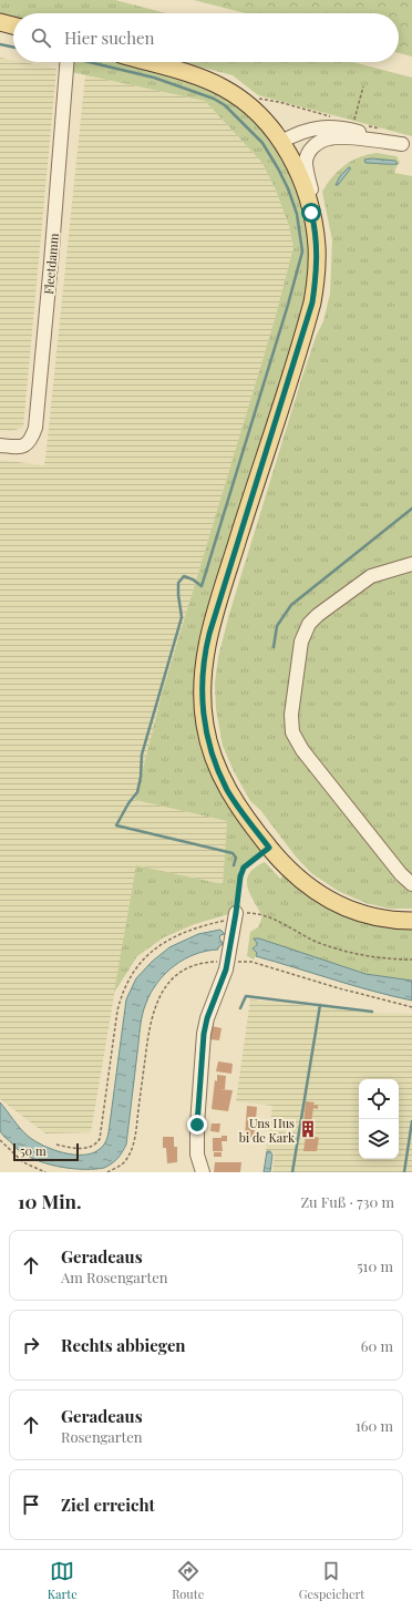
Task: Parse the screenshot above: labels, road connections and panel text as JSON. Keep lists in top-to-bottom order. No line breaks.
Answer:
{"streets":{"street":["Fleetdamm"]},"places":{"building":["Uns Hus bi de Kark"]},"scale_bar":"50 m","page":{"search":"Hier suchen","scale":"50 m","heading":["10 Min.","Zu Fuß · 730 m"],"list":[["Geradeaus","Am Rosengarten","510 m"],["Rechts abbiegen","60 m"],["Geradeaus","Rosengarten","160 m"],"Ziel erreicht"],"nav":["Karte","Route","Gespeichert"]}}
